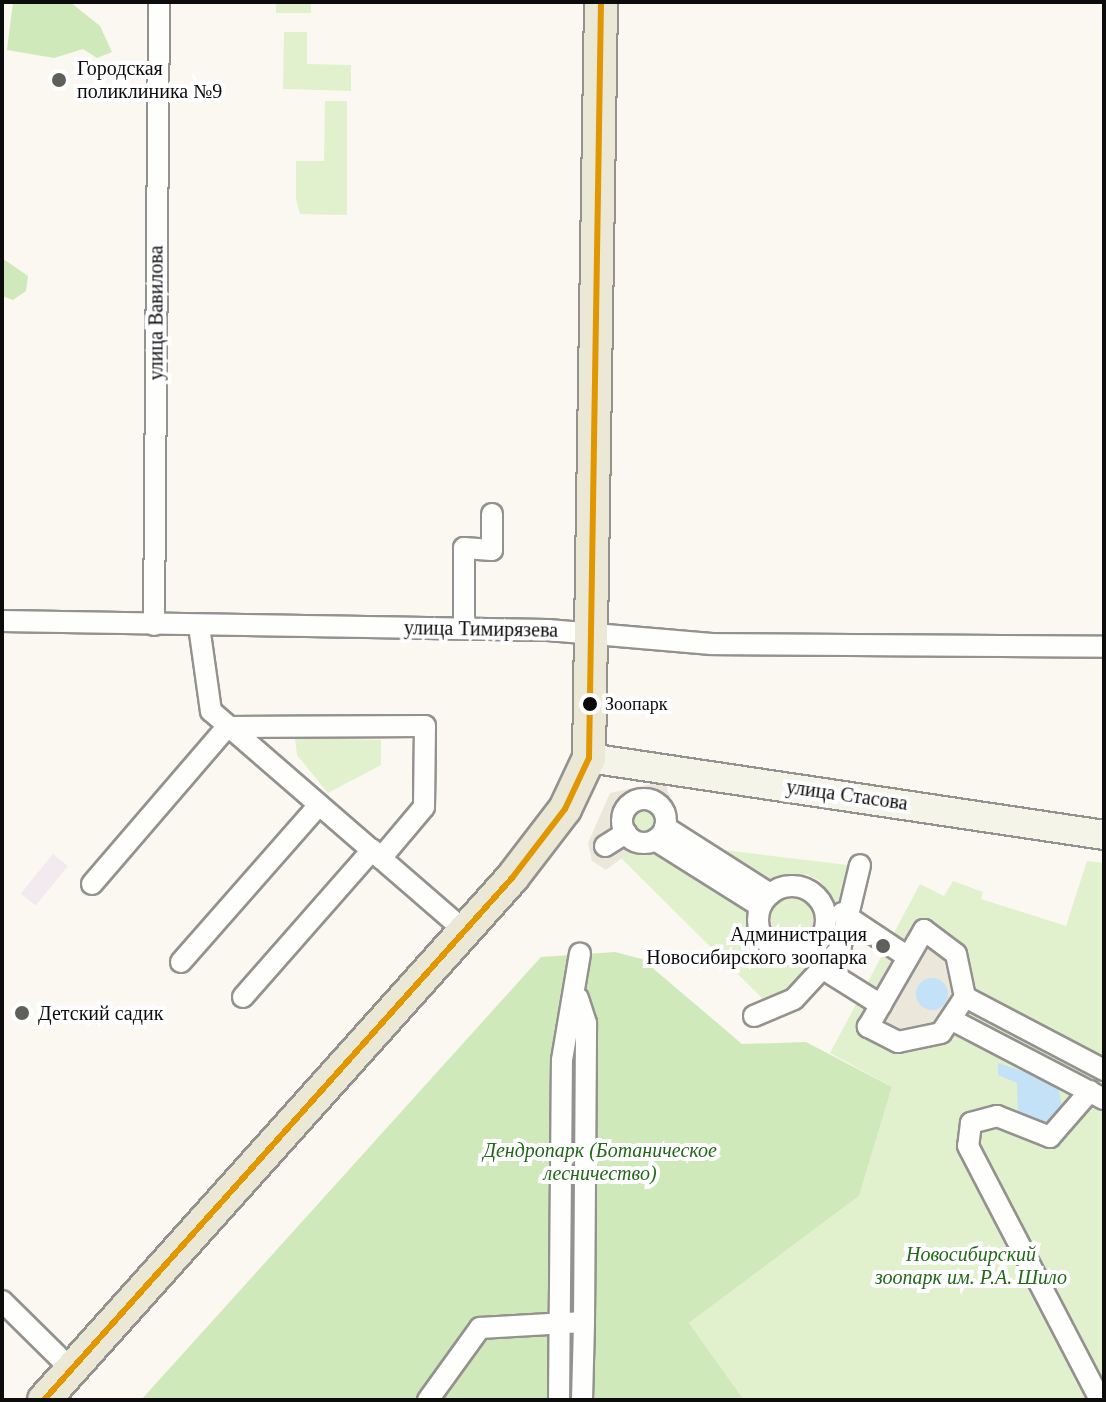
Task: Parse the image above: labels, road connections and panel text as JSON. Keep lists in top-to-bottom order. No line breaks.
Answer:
{"streets":{"street":["улица Вавилова","улица Тимирязева","улица Стасова"]},"crossings":[["улица Вавилова","улица Тимирязева"]],"parks":["Дендропарк (Ботаническое лесничество)","Новосибирский зоопарк им. Р.А. Шило"],"places":["Городская поликлиника №9","Зоопарк","Администрация Новосибирского зоопарка","Детский садик"]}
